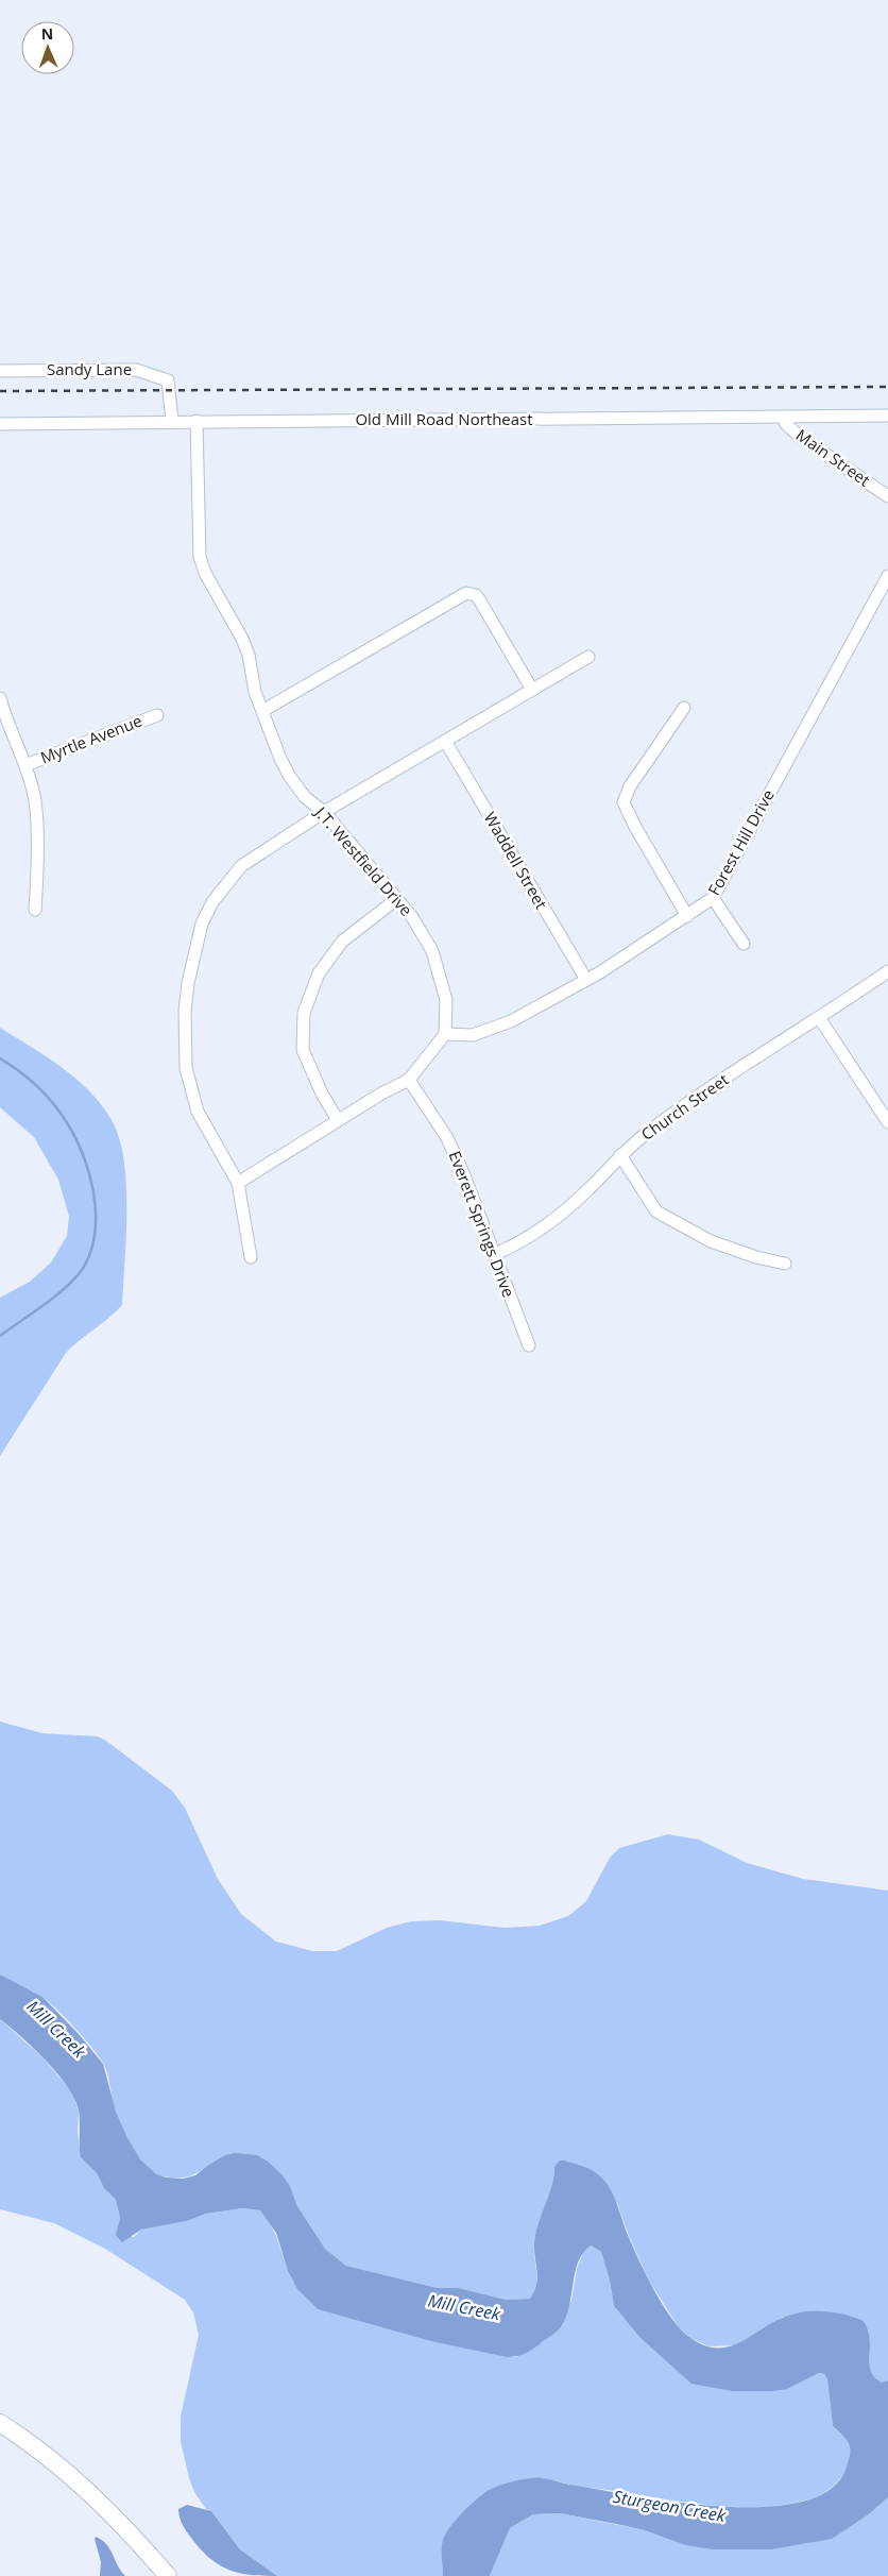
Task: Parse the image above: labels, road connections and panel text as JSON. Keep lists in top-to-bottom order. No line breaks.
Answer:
{"streets":{"street":["Sandy Lane","Old Mill Road Northeast","Main Street","Myrtle Avenue","Forest Hill Drive","Waddell Street","J.T. Westfield Drive","Church Street","Everett Springs Drive"]},"crossings":[["Sandy Lane","Old Mill Road Northeast"],["Old Mill Road Northeast","Main Street"],["Old Mill Road Northeast","J.T. Westfield Drive"],["Forest Hill Drive","Waddell Street"],["Forest Hill Drive","J.T. Westfield Drive"],["Church Street","Everett Springs Drive"]],"water":["Mill Creek","Sturgeon Creek"],"north":"top"}
